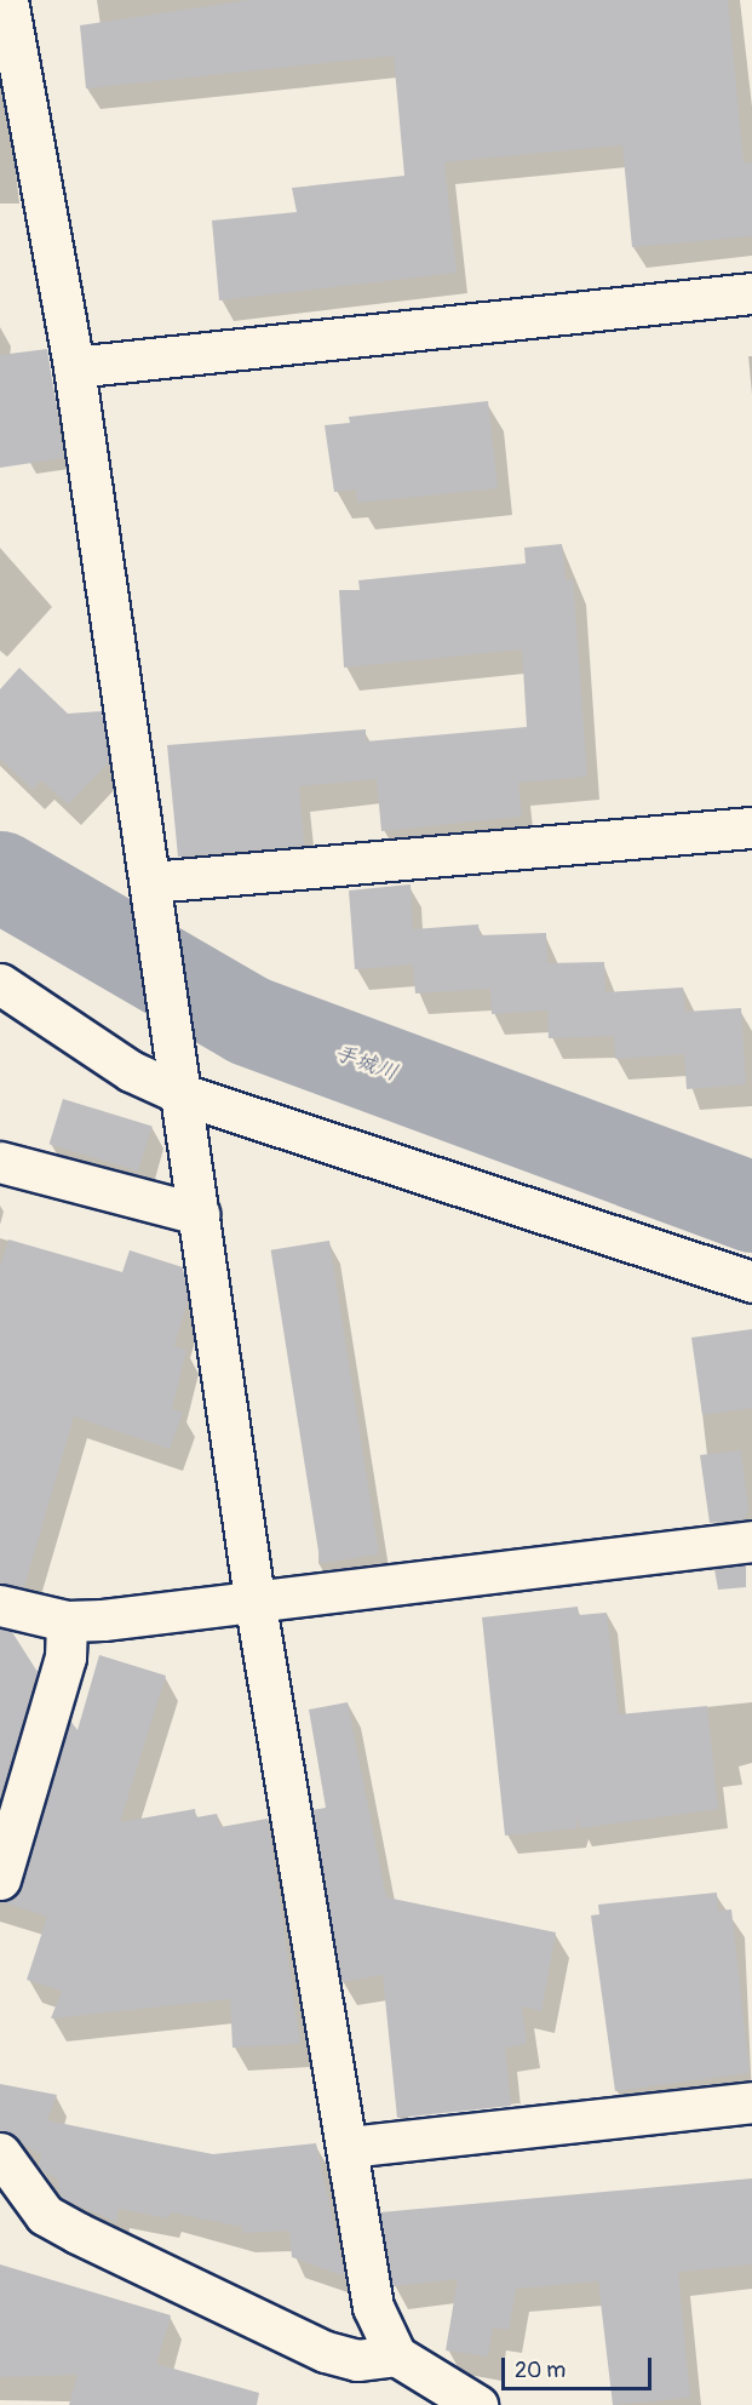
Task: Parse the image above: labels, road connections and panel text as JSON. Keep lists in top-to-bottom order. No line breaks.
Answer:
{"water":["手城川"],"scale_bar":"20 m"}
